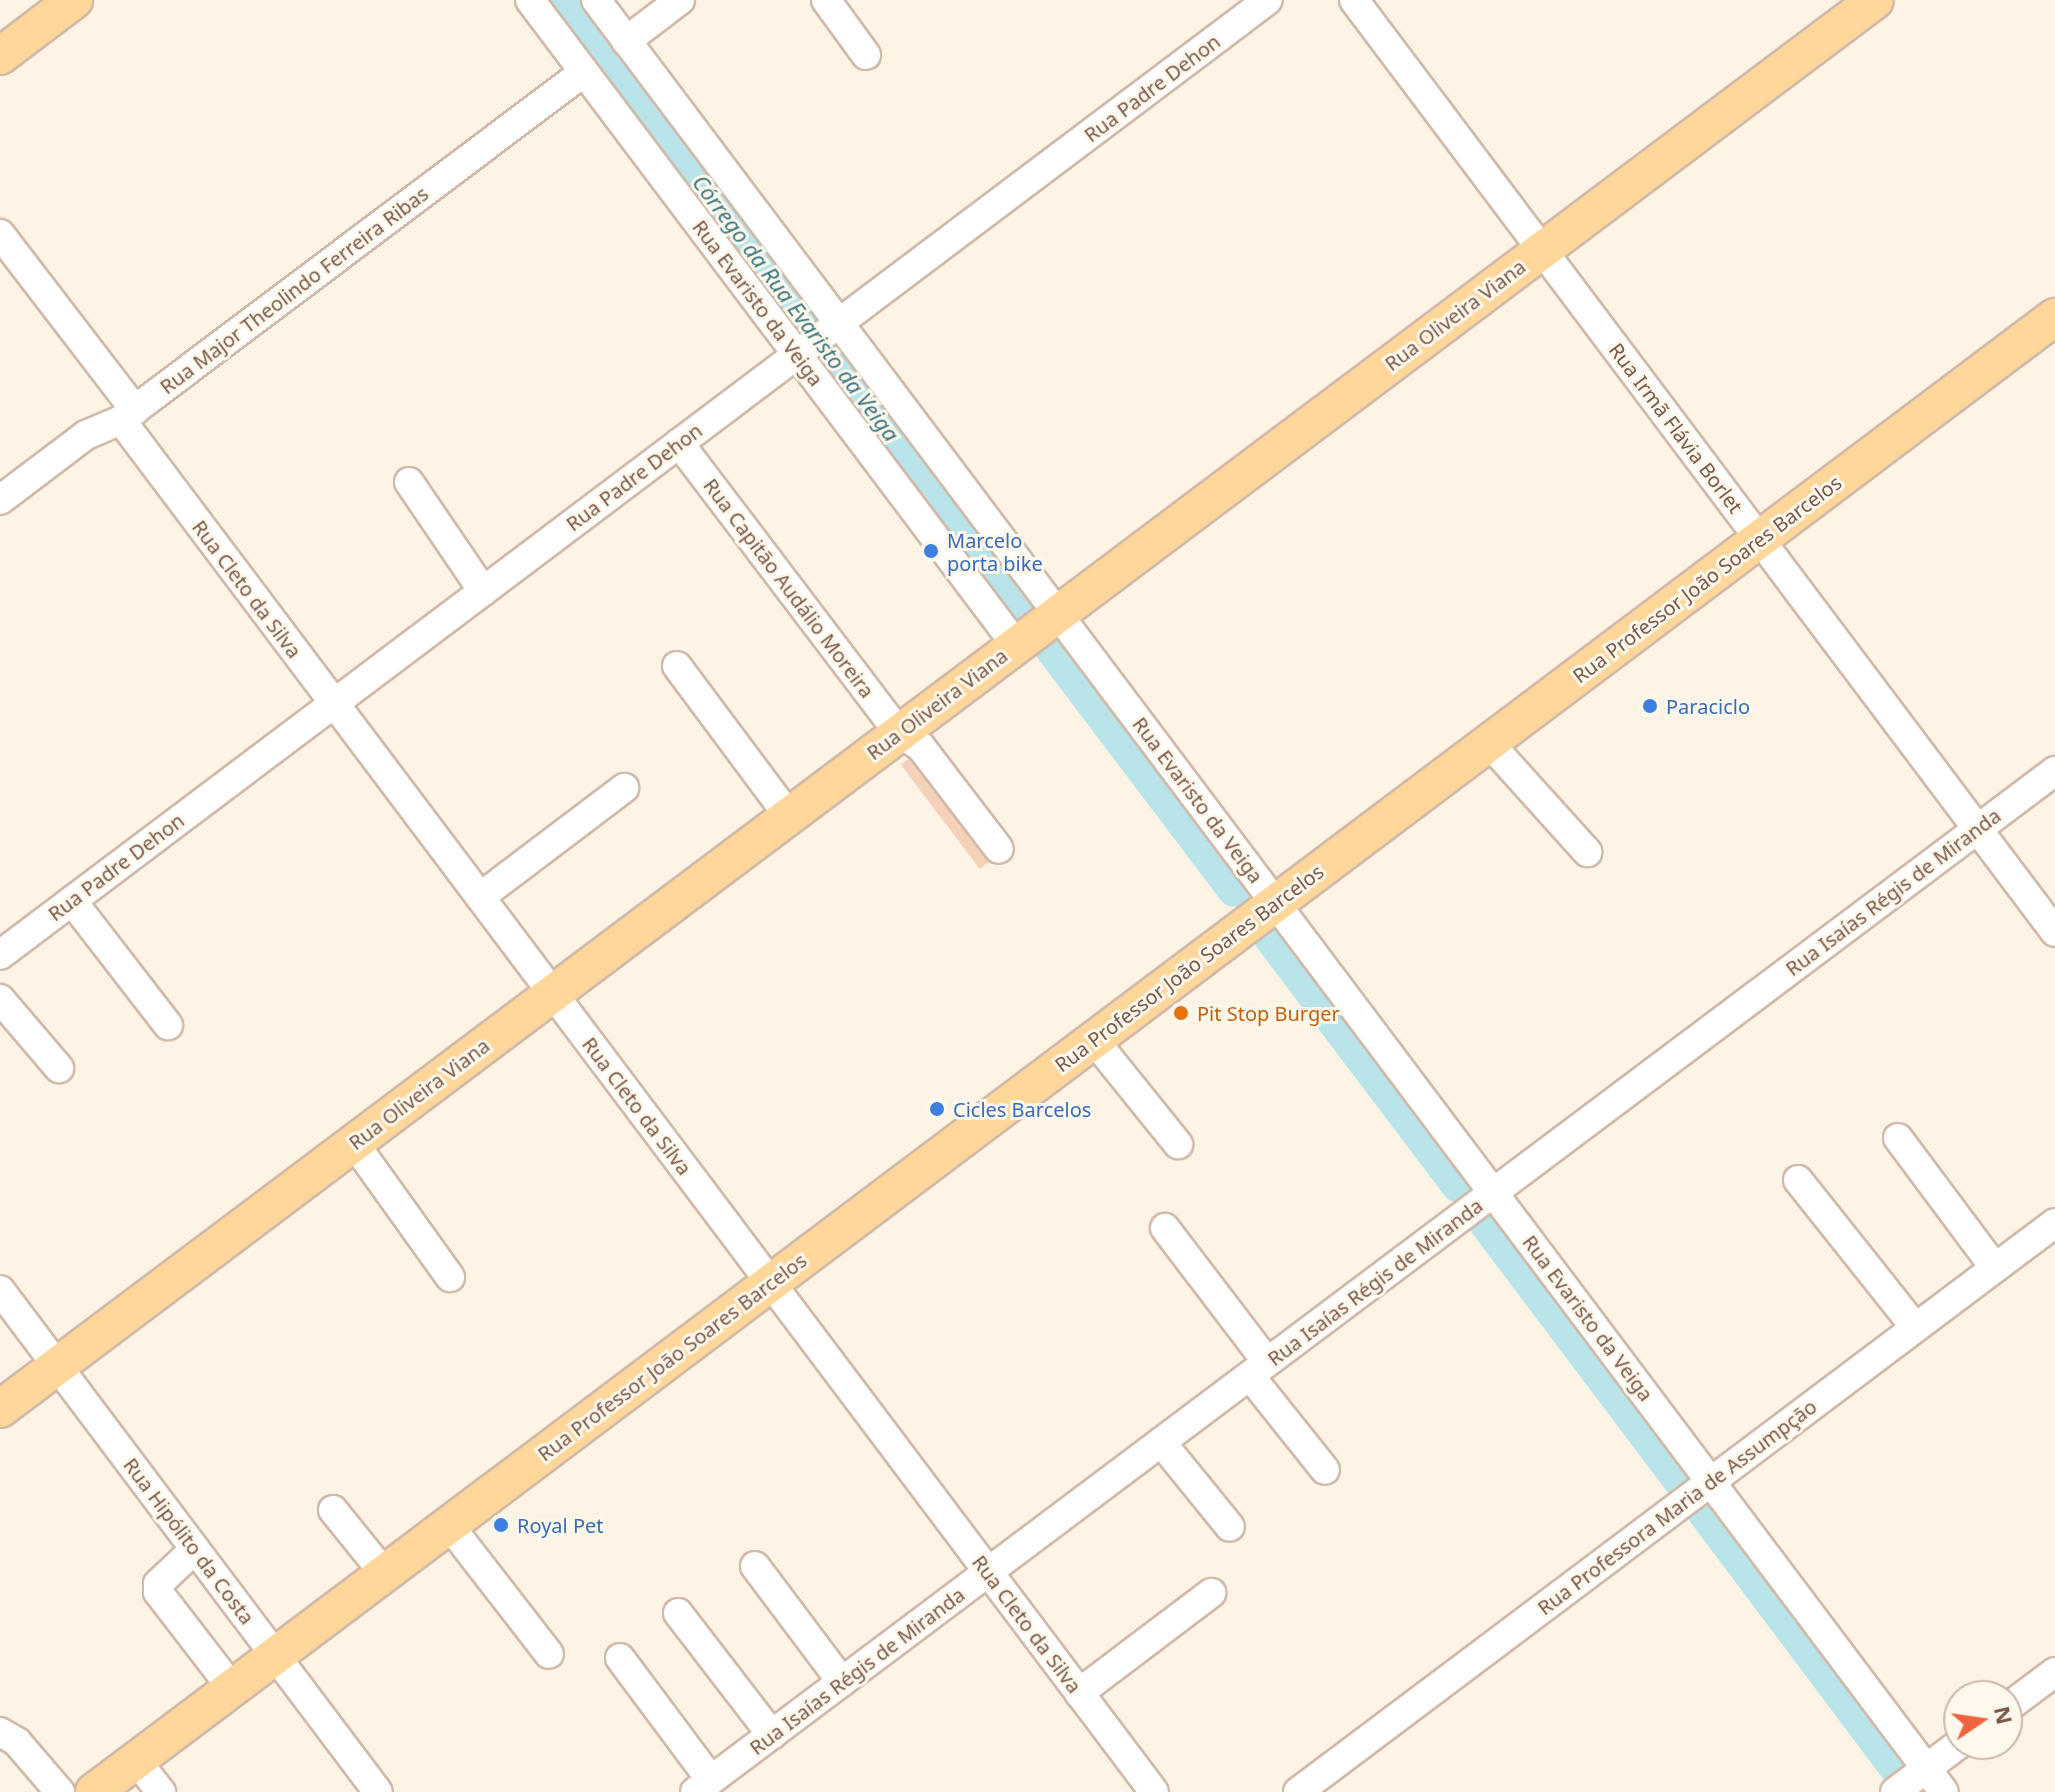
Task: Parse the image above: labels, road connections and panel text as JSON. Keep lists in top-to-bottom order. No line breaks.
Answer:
{"streets":{"main road":["Rua Oliveira Viana","Rua Professor João Soares Barcelos"],"street":["Rua Padre Dehon","Rua Major Theolindo Ferreira Ribas","Rua Evaristo da Veiga","Rua Irmã Flávia Borlet","Rua Capitão Audálio Moreira","Rua Cleto da Silva","Rua Isaías Régis de Miranda","Rua Professora Maria de Assumpção","Rua Hipólito da Costa"]},"crossings":[["Rua Padre Dehon","Rua Evaristo da Veiga"],["Rua Padre Dehon","Rua Capitão Audálio Moreira"],["Rua Padre Dehon","Rua Cleto da Silva"],["Rua Major Theolindo Ferreira Ribas","Rua Evaristo da Veiga"],["Rua Major Theolindo Ferreira Ribas","Rua Cleto da Silva"],["Rua Evaristo da Veiga","Rua Oliveira Viana"],["Rua Evaristo da Veiga","Rua Professor João Soares Barcelos"],["Rua Evaristo da Veiga","Rua Isaías Régis de Miranda"],["Rua Evaristo da Veiga","Rua Professora Maria de Assumpção"],["Rua Oliveira Viana","Rua Irmã Flávia Borlet"],["Rua Oliveira Viana","Rua Capitão Audálio Moreira"],["Rua Oliveira Viana","Rua Cleto da Silva"],["Rua Oliveira Viana","Rua Hipólito da Costa"],["Rua Irmã Flávia Borlet","Rua Professor João Soares Barcelos"],["Rua Irmã Flávia Borlet","Rua Isaías Régis de Miranda"],["Rua Professor João Soares Barcelos","Rua Cleto da Silva"],["Rua Professor João Soares Barcelos","Rua Hipólito da Costa"],["Rua Cleto da Silva","Rua Isaías Régis de Miranda"]],"water":["Córrego da Rua Evaristo da Veiga"],"places":["Marcelo porta bike","Paraciclo","Pit Stop Burger","Cicles Barcelos","Royal Pet"],"north":"right"}
